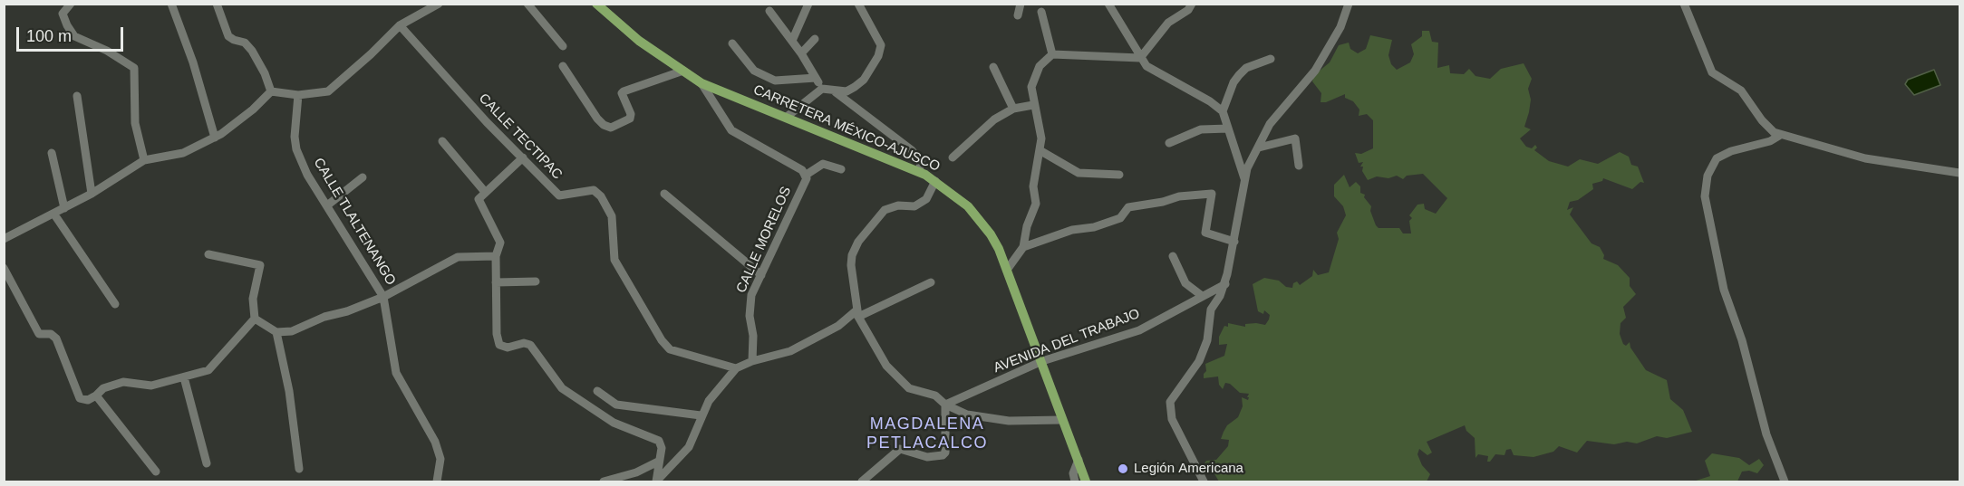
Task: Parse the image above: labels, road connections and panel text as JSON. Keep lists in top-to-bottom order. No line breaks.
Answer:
{"streets":{"main road":["CARRETERA MÉXICO-AJUSCO"],"street":["CALLE TECTIPAC","CALLE TLALTENANGO","CALLE MORELOS","AVENIDA DEL TRABAJO"]},"crossings":[["CARRETERA MÉXICO-AJUSCO","CALLE MORELOS"],["CARRETERA MÉXICO-AJUSCO","AVENIDA DEL TRABAJO"]],"districts":["MAGDALENA PETLACALCO"],"places":["Legión Americana"],"scale_bar":"100 m"}
